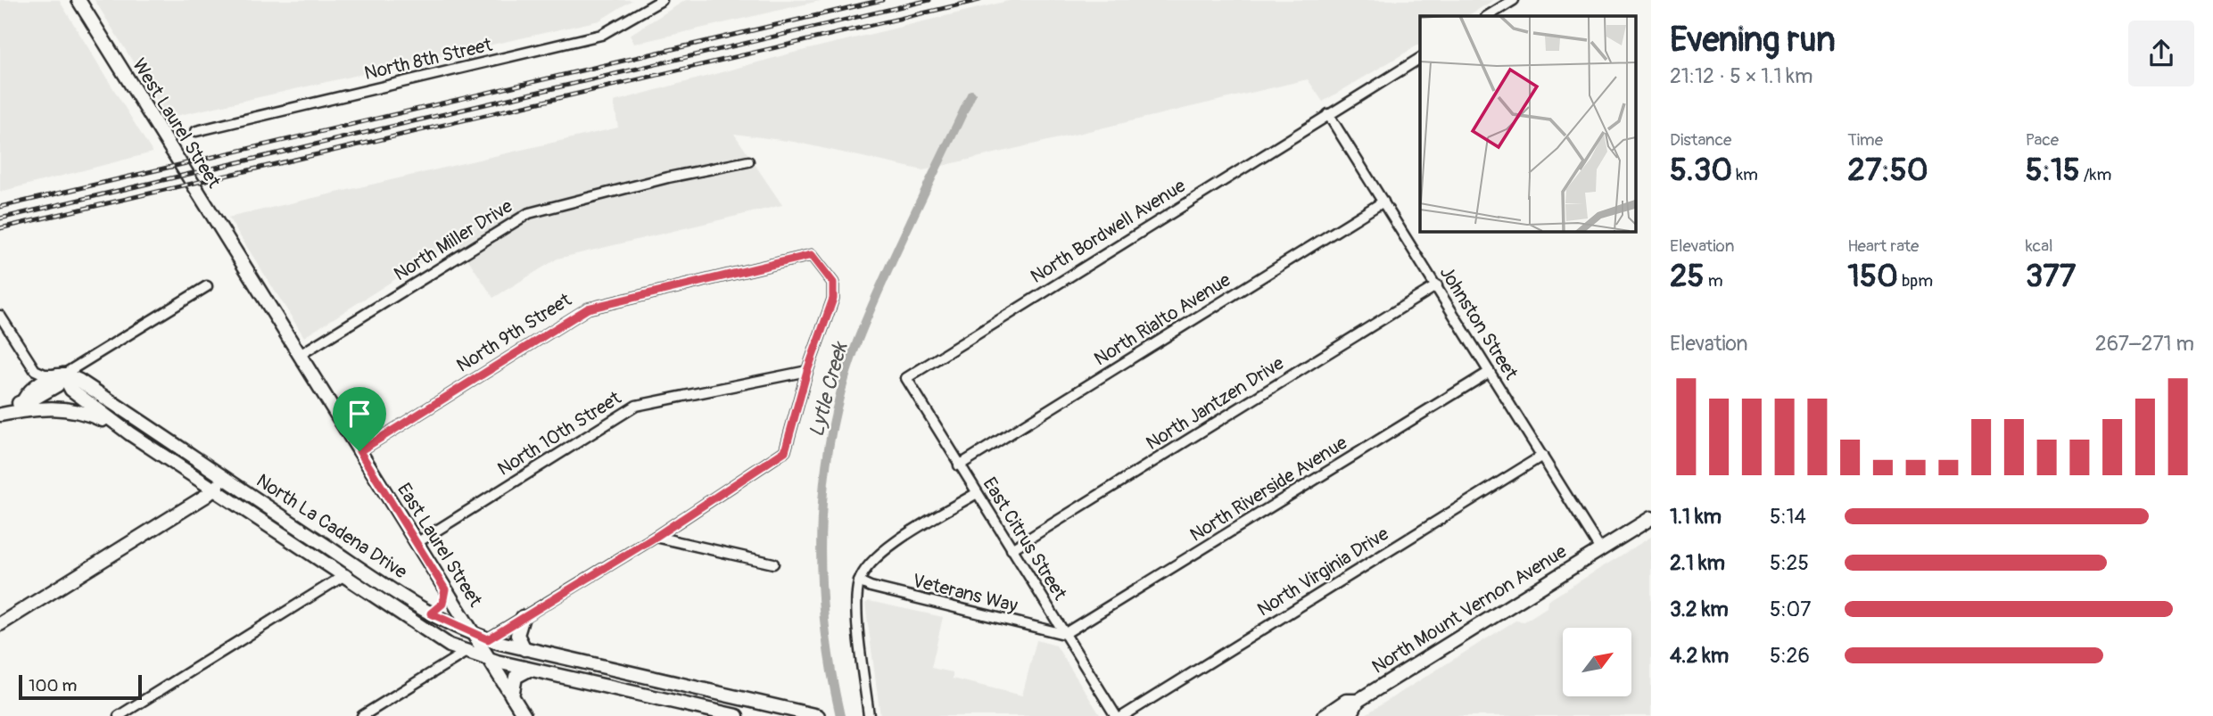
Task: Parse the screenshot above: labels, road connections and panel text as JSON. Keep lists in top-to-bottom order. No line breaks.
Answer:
{"streets":{"main road":["West Laurel Street","North La Cadena Drive","East Laurel Street","North Mount Vernon Avenue"],"street":["North 8th Street","North Bordwell Avenue","North Miller Drive","North Rialto Avenue","Johnston Street","North 9th Street","North Jantzen Drive","North 10th Street","North Riverside Avenue","East Citrus Street","North Virginia Drive","Veterans Way"]},"crossings":[["West Laurel Street","East Laurel Street"],["North Bordwell Avenue","Johnston Street"],["North Bordwell Avenue","East Citrus Street"],["North Miller Drive","East Laurel Street"],["North Rialto Avenue","Johnston Street"],["North Rialto Avenue","East Citrus Street"],["Johnston Street","North Jantzen Drive"],["Johnston Street","North Riverside Avenue"],["Johnston Street","North Virginia Drive"],["Johnston Street","North Mount Vernon Avenue"],["North 9th Street","North 10th Street"],["North 9th Street","East Laurel Street"],["North Jantzen Drive","East Citrus Street"],["North 10th Street","East Laurel Street"],["North Riverside Avenue","East Citrus Street"],["North Riverside Avenue","Veterans Way"],["North La Cadena Drive","East Laurel Street"],["East Citrus Street","Veterans Way"]],"water":["Lytle Creek"],"scale_bar":"100 m","north":"top right","page":{"heading":["Evening run","21:12 · 5 × 1.1 km"],"stats":[["Distance","5.30 km"],["Time","27:50"],["Pace","5:15 /km"],["Elevation","25 m"],["Heart rate","150 bpm"],["kcal","377"]],"chart":["Elevation","267–271 m"],"list":[{"name":"1.1 km","note":"5:14"},{"name":"2.1 km","note":"5:25"},{"name":"3.2 km","note":"5:07"},{"name":"4.2 km","note":"5:26"}],"scale":"100 m"}}
